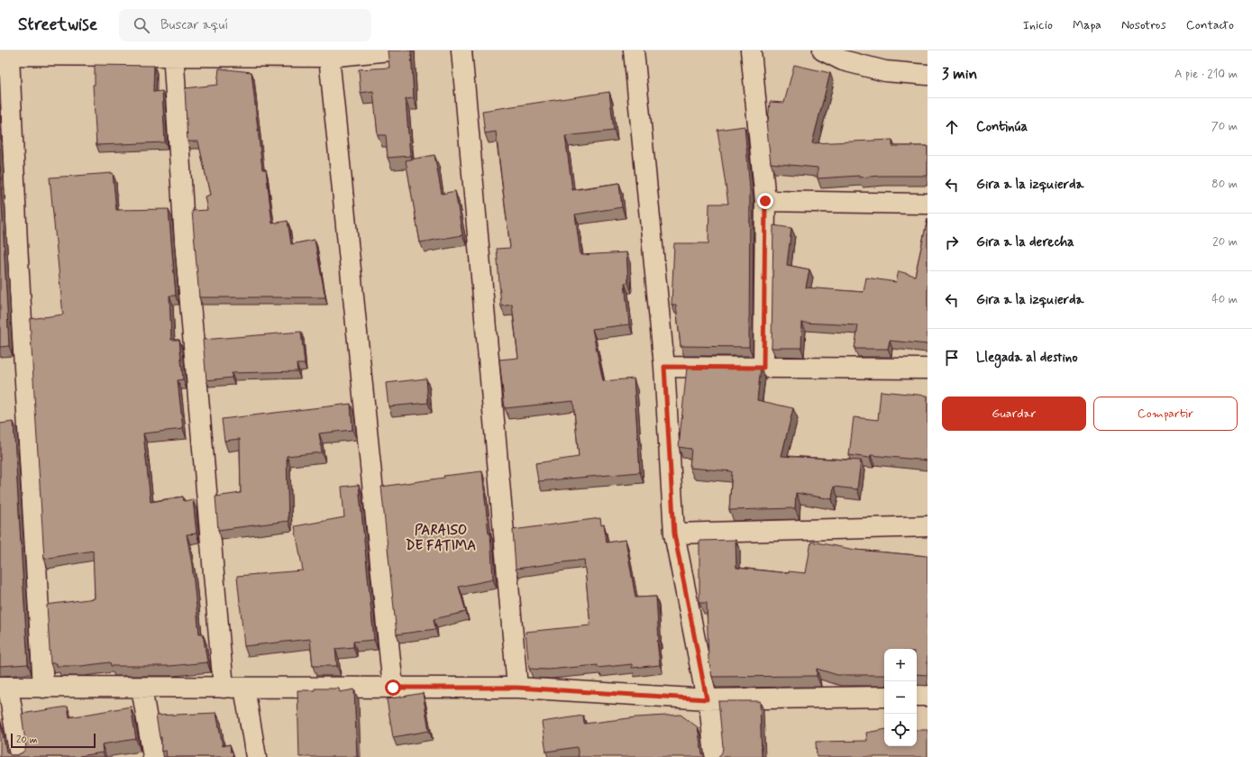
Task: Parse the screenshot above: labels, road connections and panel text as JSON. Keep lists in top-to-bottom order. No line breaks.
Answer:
{"districts":["PARAISO DE FATIMA"],"scale_bar":"20 m","page":{"header":"Streetwise","search":"Buscar aquí","nav":["Inicio","Mapa","Nosotros","Contacto"],"heading":["3 min","A pie · 210 m"],"list":[["Continúa","70 m"],["Gira a la izquierda","80 m"],["Gira a la derecha","20 m"],["Gira a la izquierda","40 m"],"Llegada al destino"],"buttons":["Guardar","Compartir"],"map_buttons":["+","−"],"scale":"20 m"}}
